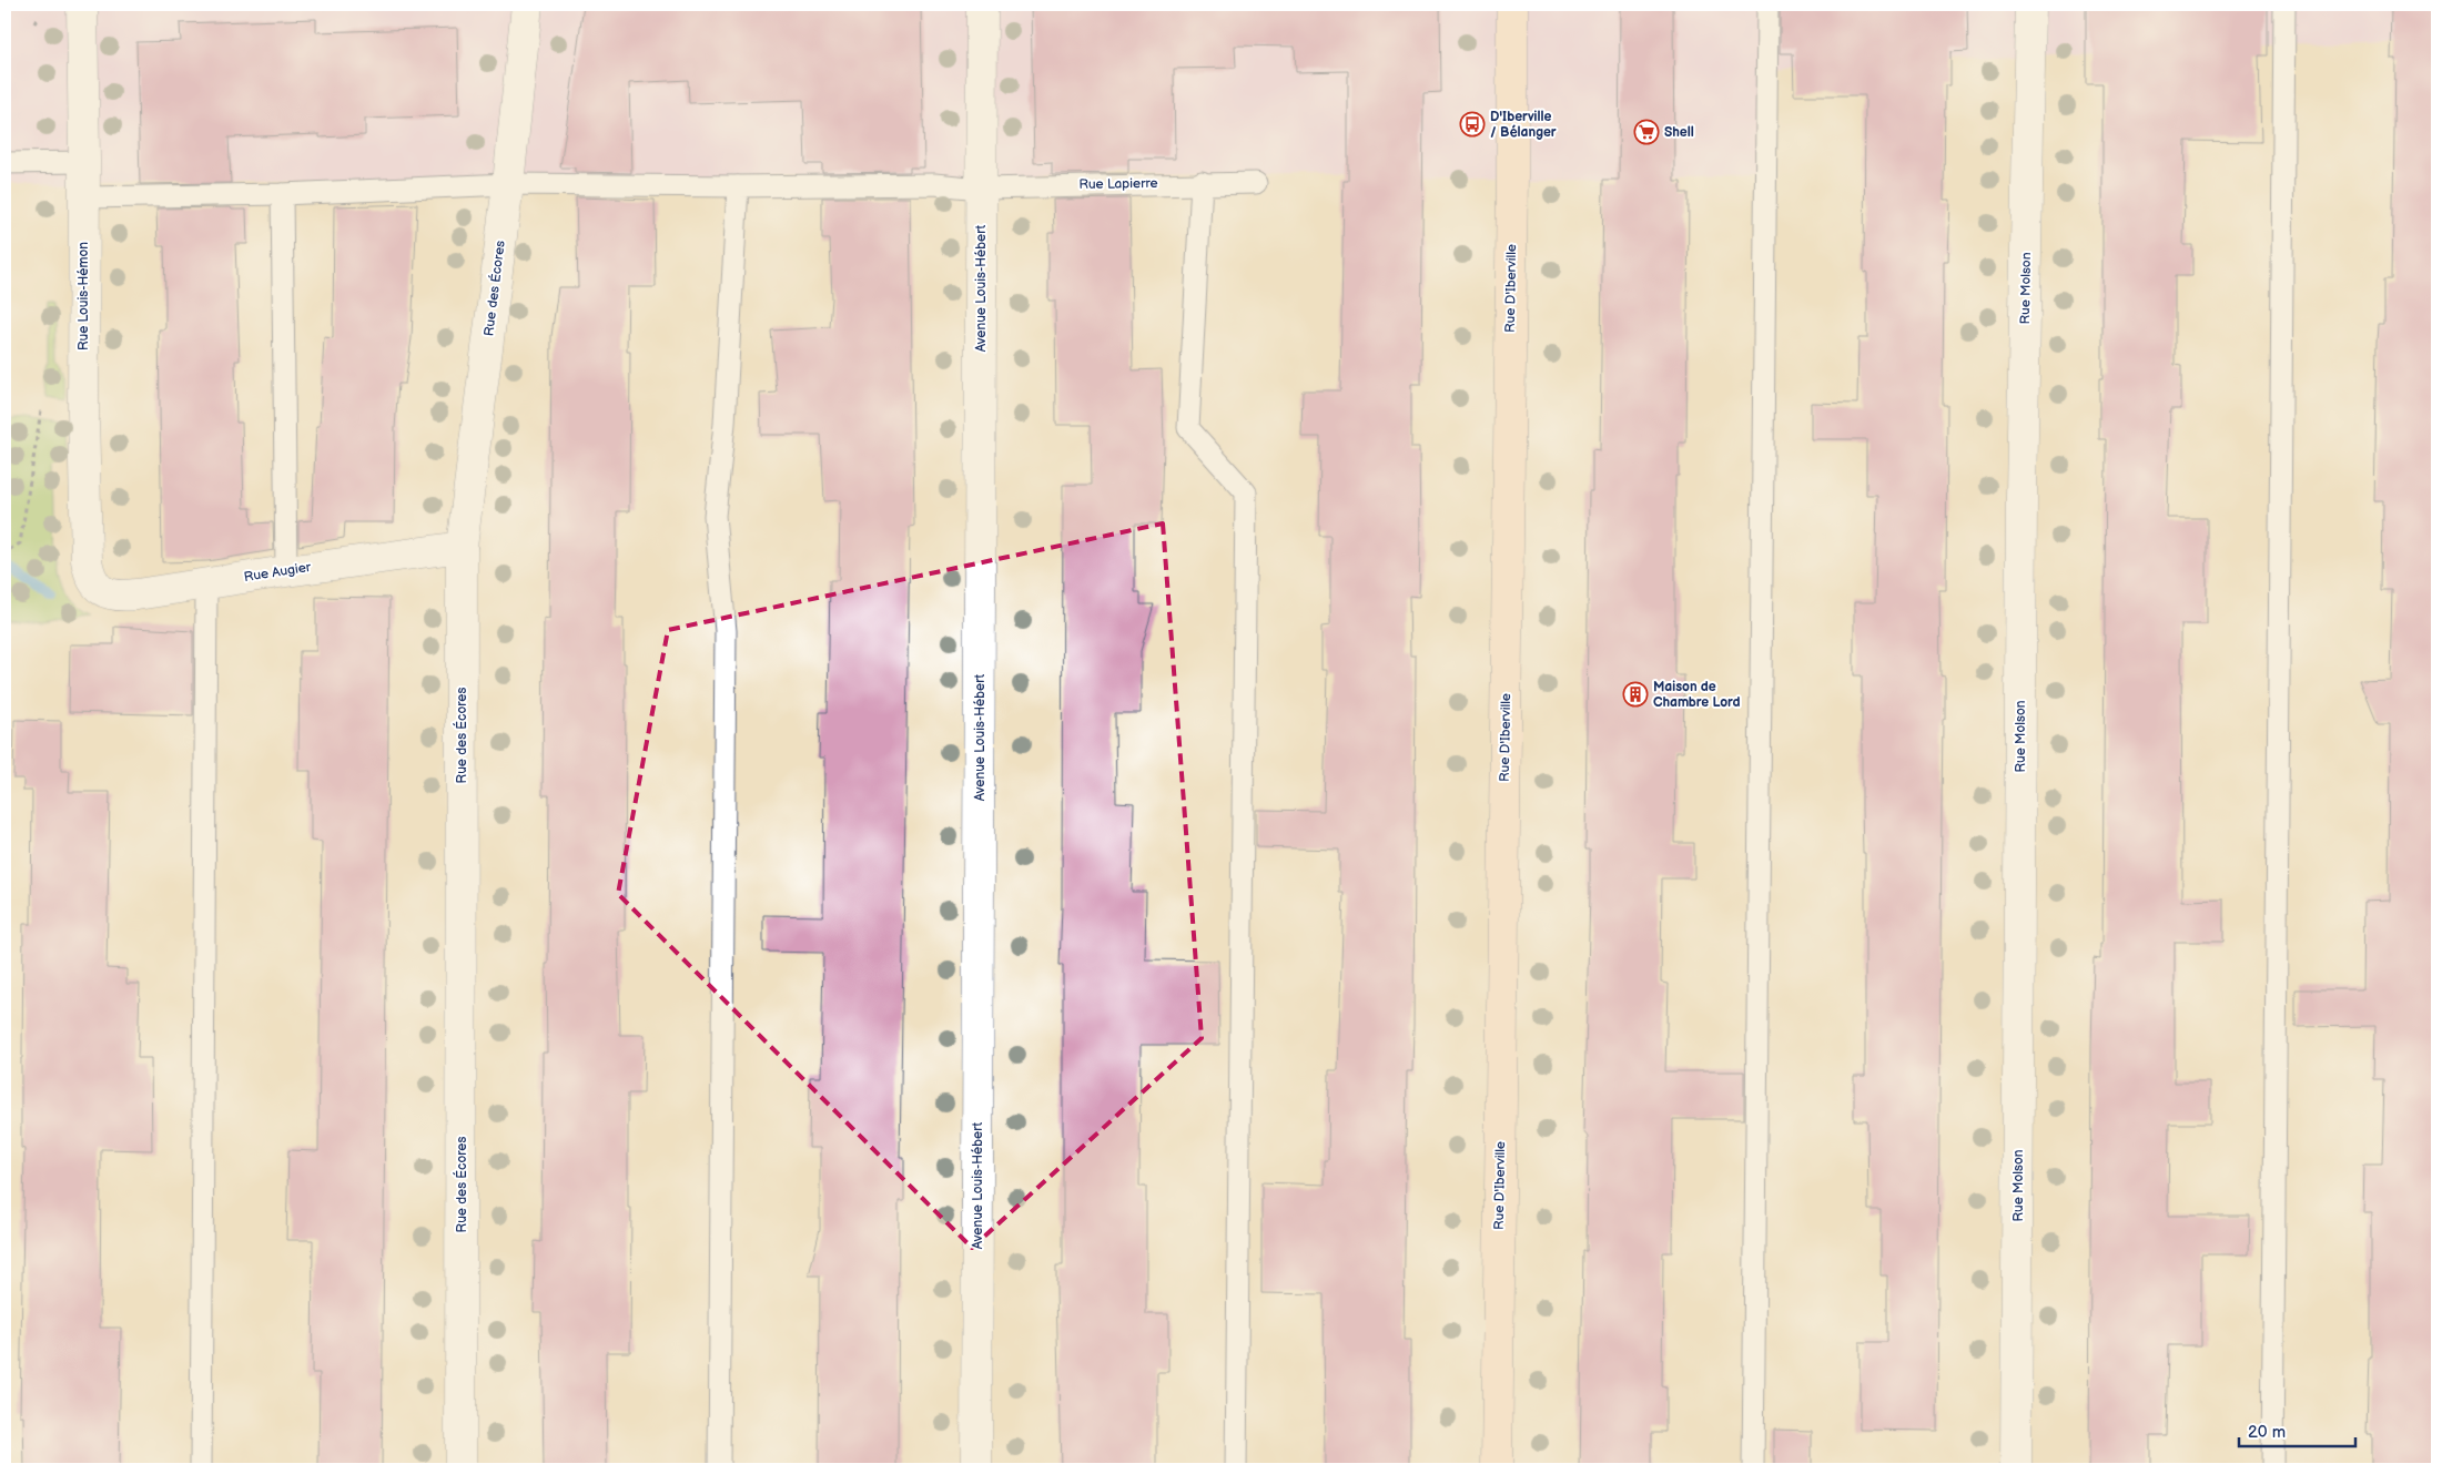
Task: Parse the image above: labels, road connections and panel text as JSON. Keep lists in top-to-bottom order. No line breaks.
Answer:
{"streets":{"main road":["Rue D'Iberville"],"street":["Rue des Écores","Avenue Louis-Hébert","Rue Molson","Rue Louis-Hémon","Rue Augier"],"lane":["Rue Lapierre"]},"crossings":[["Rue Lapierre","Rue des Écores"],["Rue Lapierre","Avenue Louis-Hébert"],["Rue Lapierre","Rue Louis-Hémon"],["Rue des Écores","Rue Augier"],["Rue Louis-Hémon","Rue Augier"]],"places":{"bus stop":["D'Iberville / Bélanger"],"supermarket":["Shell"],"building":["Maison de Chambre Lord"]},"scale_bar":"20 m"}
